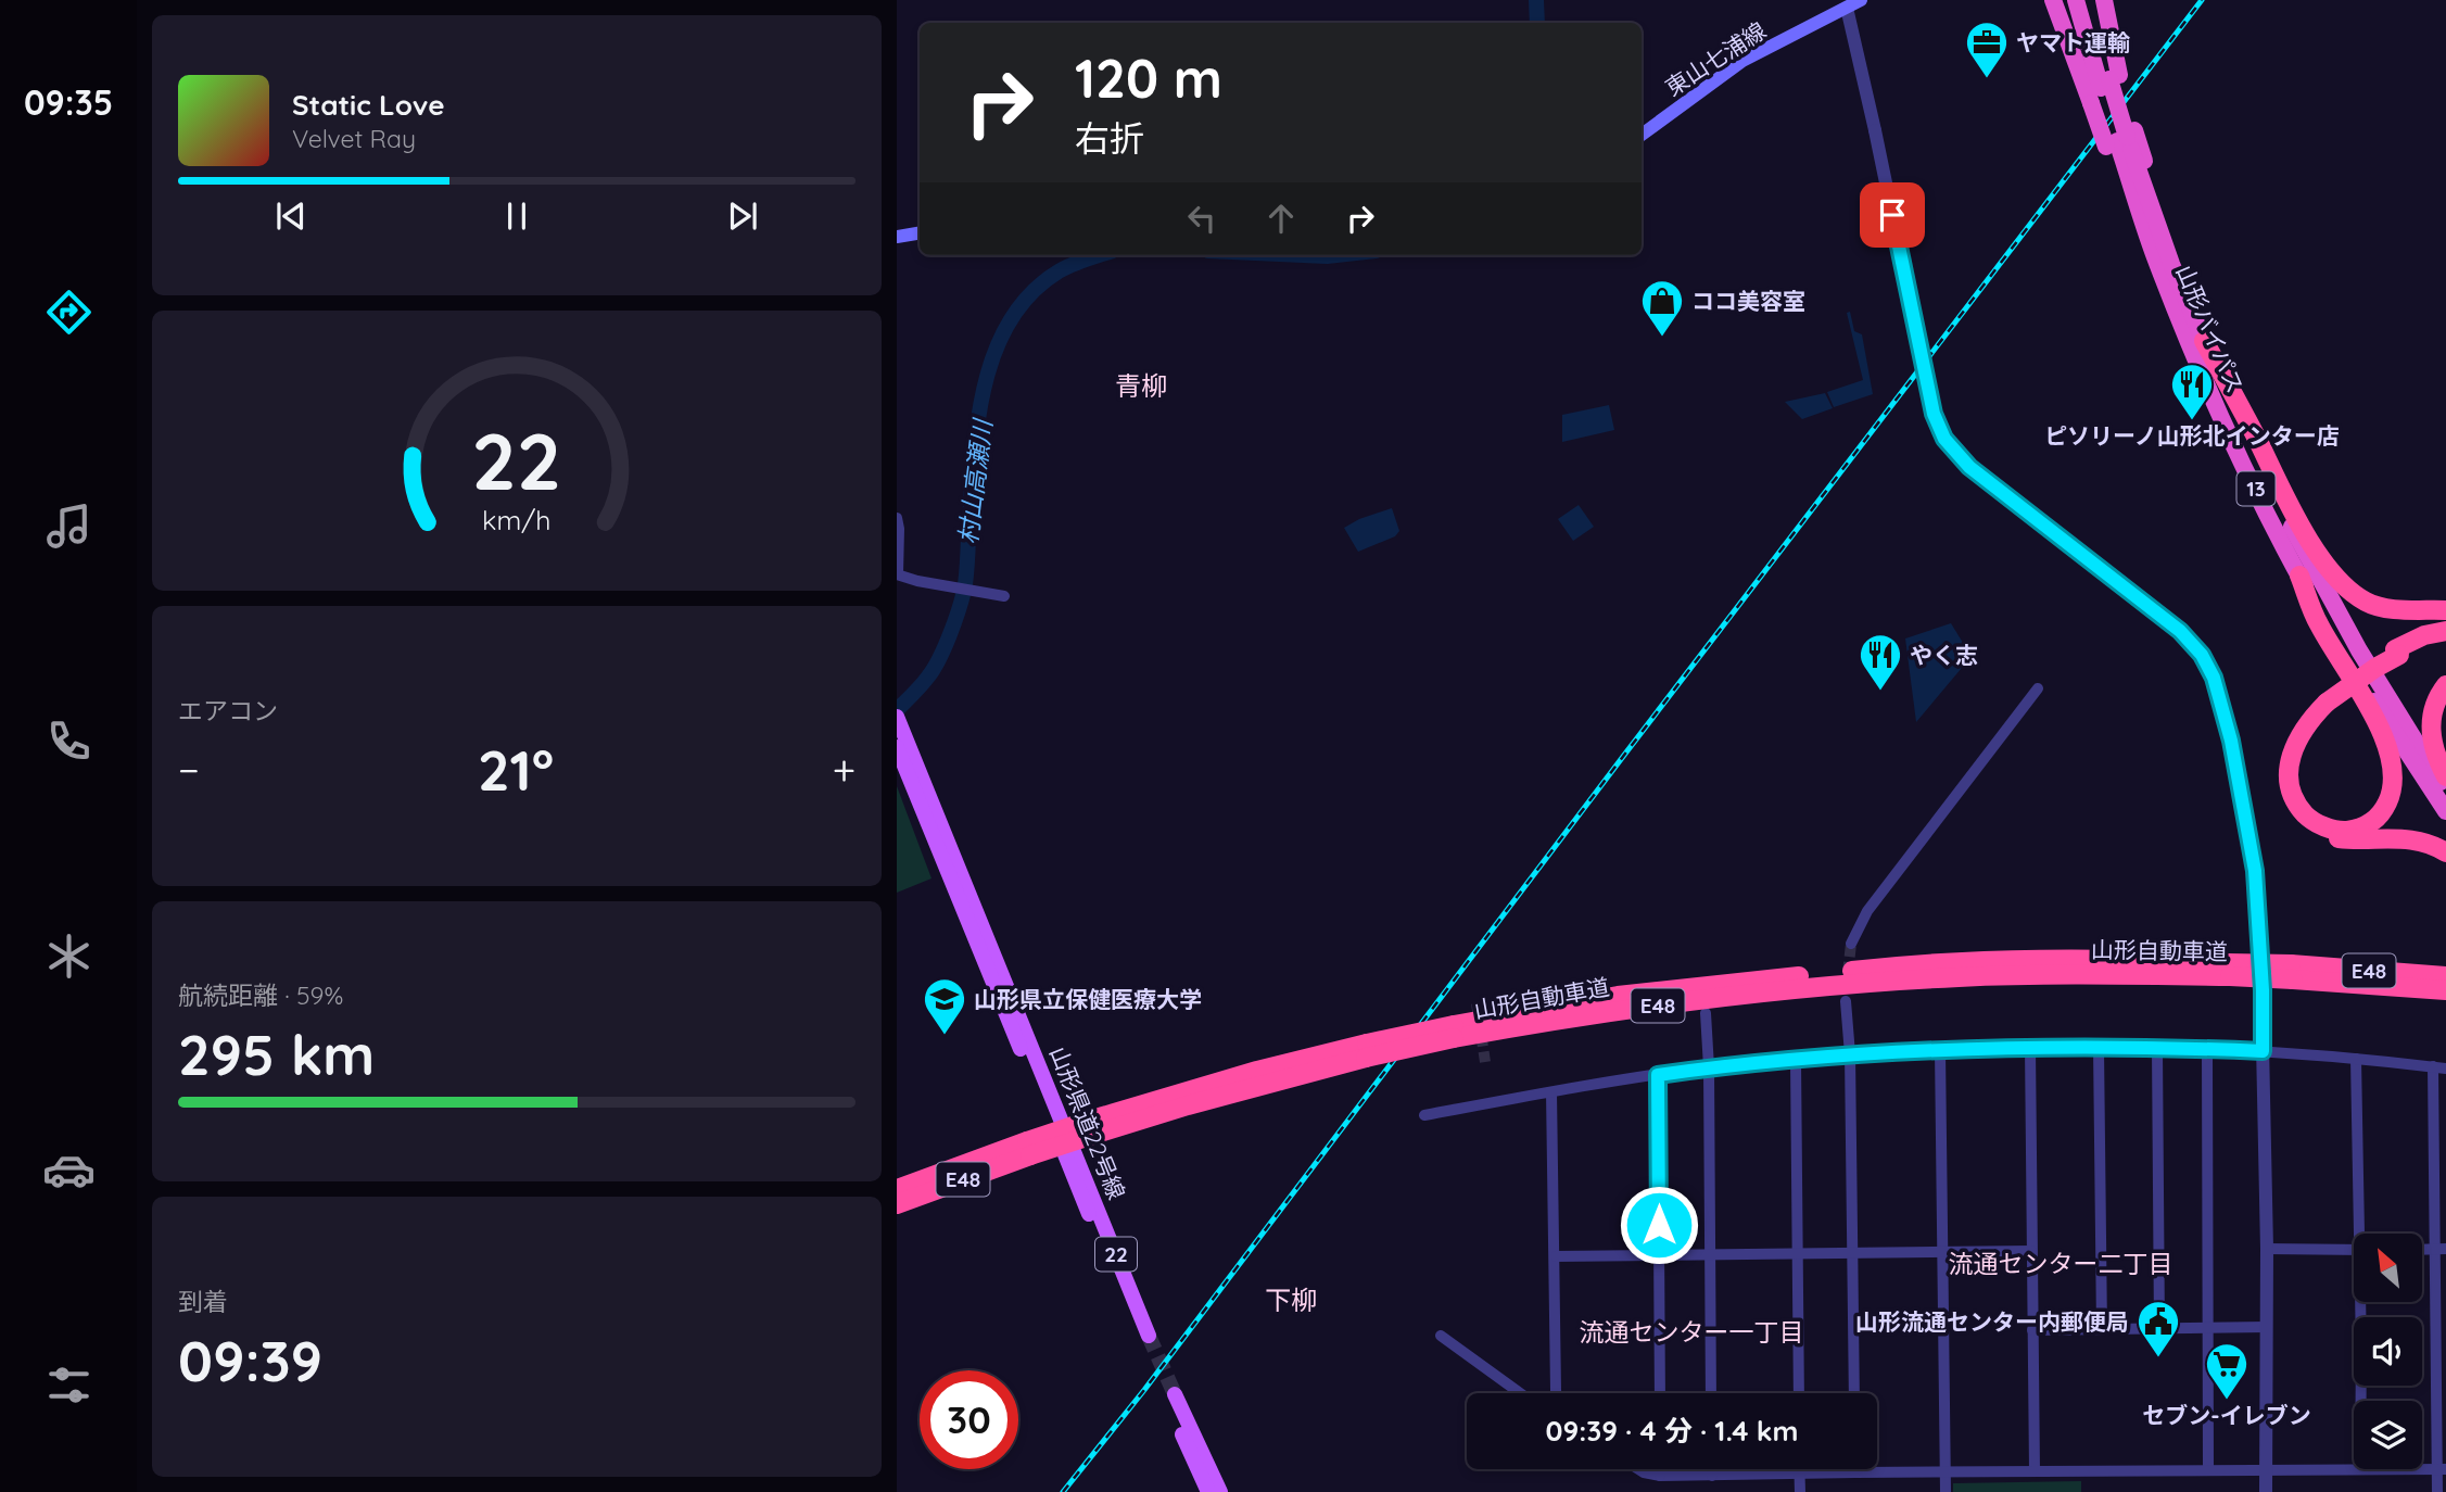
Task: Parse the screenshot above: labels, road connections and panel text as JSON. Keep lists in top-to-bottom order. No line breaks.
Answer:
{"streets":{"highway":["山形バイパス","13","山形自動車道","E48"],"main road":["東山七浦線","山形県道22号線","22"]},"districts":["青柳","流通センター二丁目","下柳","流通センター一丁目"],"water":["村山高瀬川"],"places":{"office":["ヤマト運輸"],"shop":["ココ美容室"],"restaurant":["ピソリーノ山形北インター店","やく志"],"school or university":["山形県立保健医療大学"],"public building":["山形流通センター内郵便局"],"supermarket":["セブン-イレブン"]},"north":"top left","page":{"tabs":"09:35","turn":["120 m","右折"],"song":["Static Love","Velvet Ray"],"tile":["エアコン",["航続距離 · 59%","295 km"],["到着","09:39"]],"heat":["−","21°","+"],"limit":"30","trip":"09:39 · 4 分 · 1.4 km","gauge":["22","km/h"]}}
